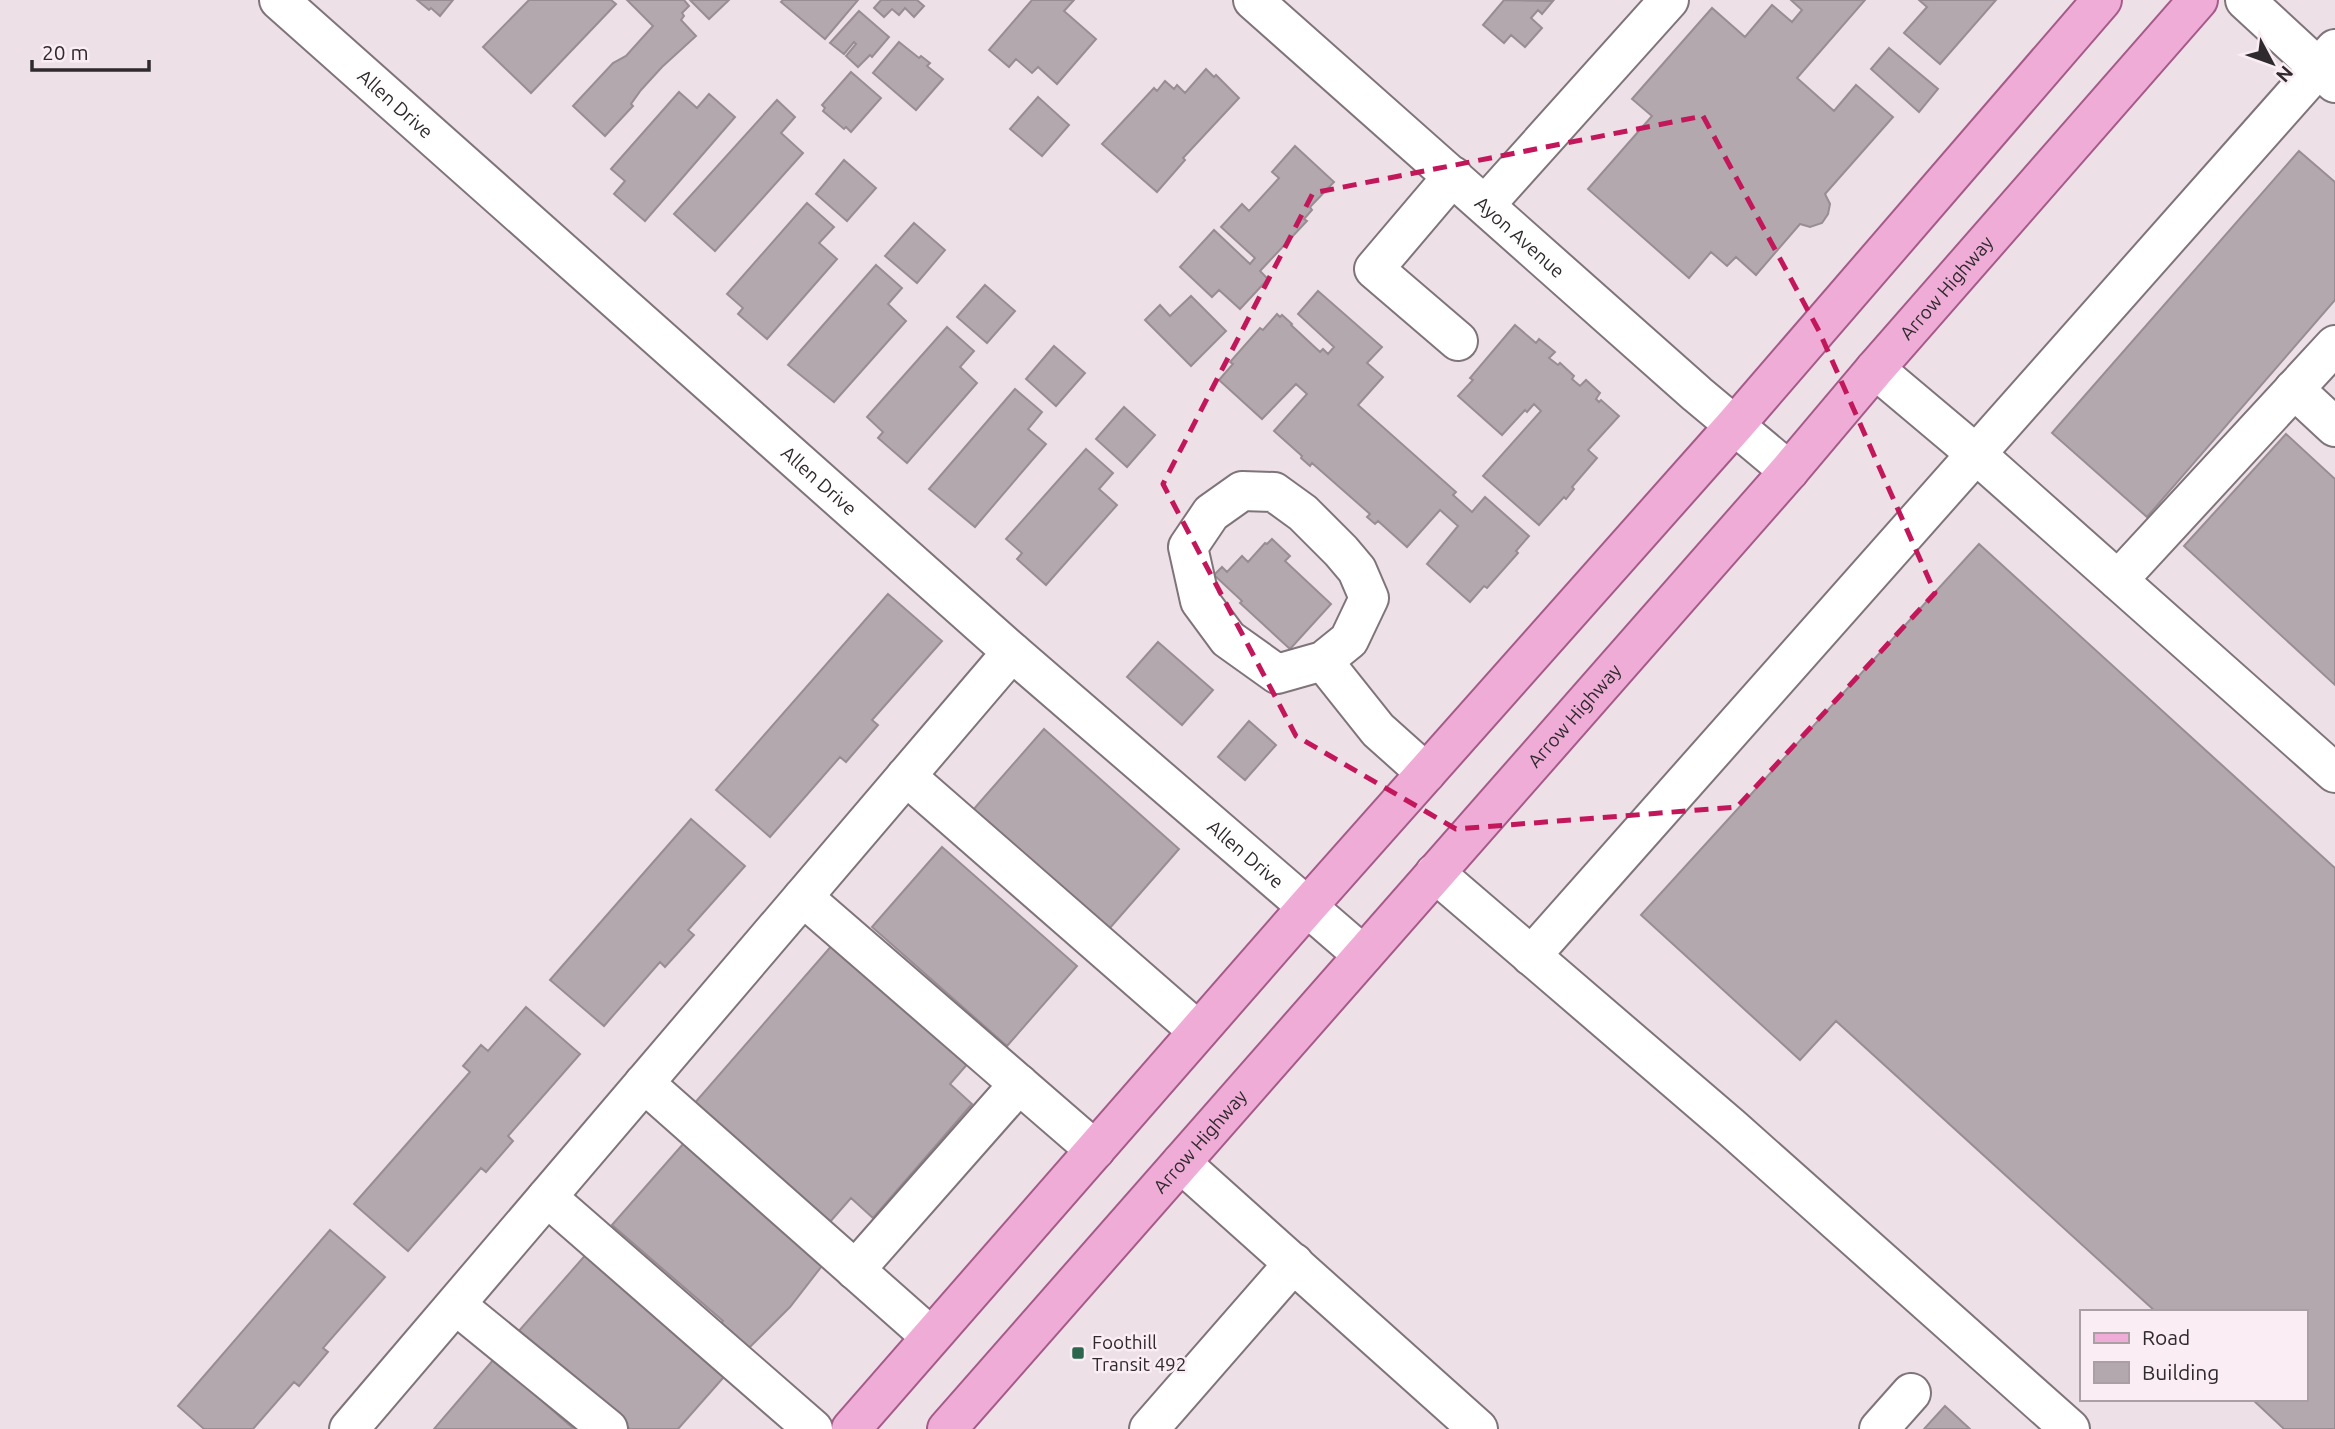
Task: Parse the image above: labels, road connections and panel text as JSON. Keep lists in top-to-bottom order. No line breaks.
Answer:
{"streets":{"main road":["Arrow Highway"],"street":["Allen Drive","Ayon Avenue"]},"crossings":[["Allen Drive","Arrow Highway"],["Ayon Avenue","Arrow Highway"]],"places":{"transit":["Foothill Transit 492"]},"legend":["Road","Building"],"scale_bar":"20 m","north":"bottom right"}
